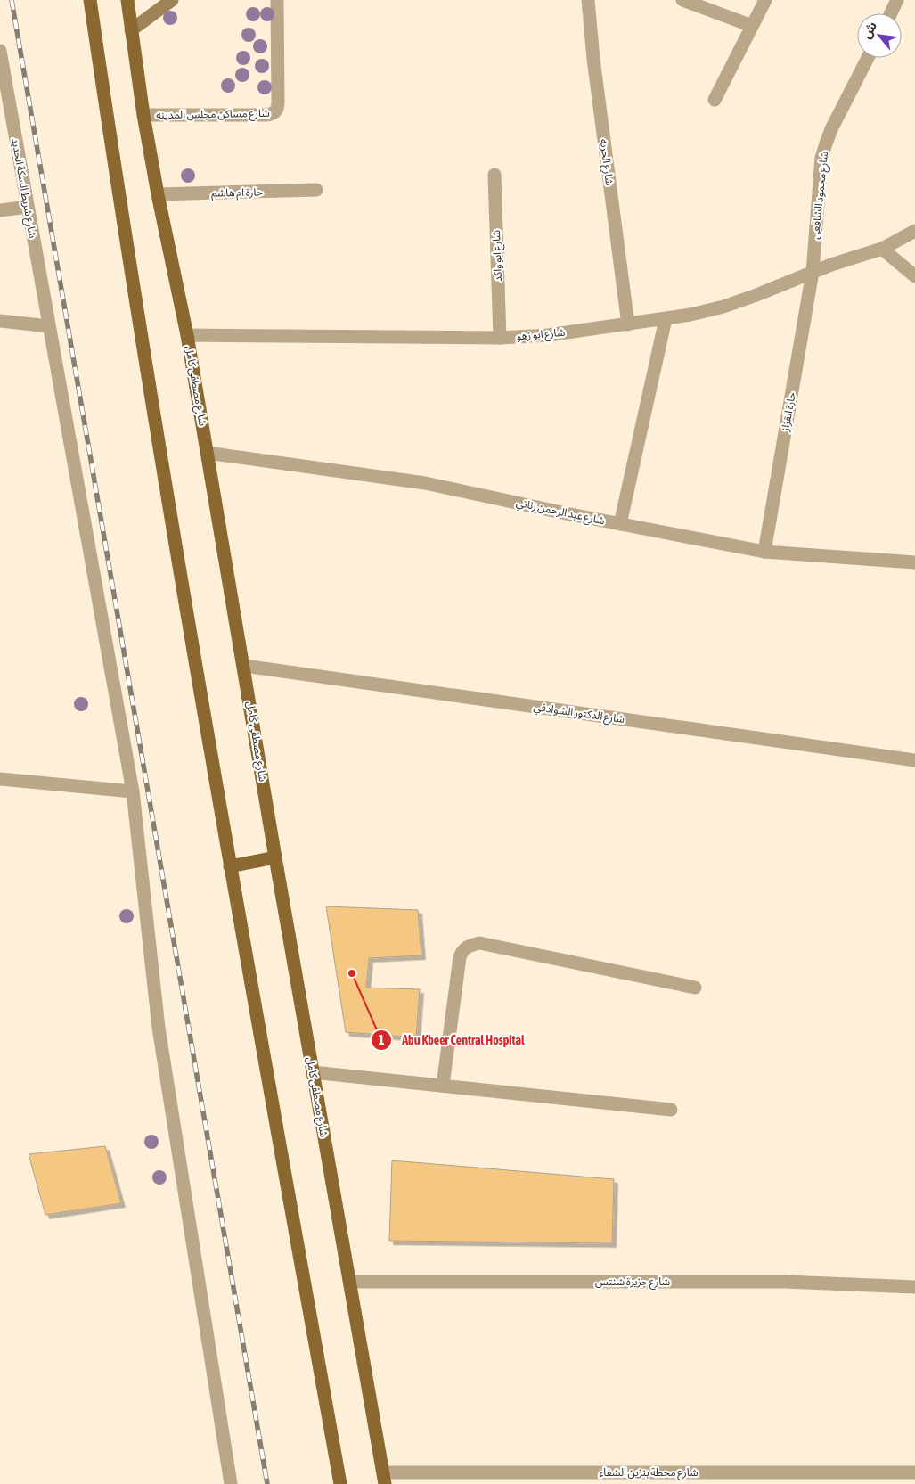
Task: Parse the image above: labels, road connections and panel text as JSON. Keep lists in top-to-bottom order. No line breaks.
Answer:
{"streets":{"main road":["شارع مصطفى كامل"],"street":["شارع مساكن مجلس المدينه","شارع الحريه","شارع شريط السكة الحديد","حارة ام هاشم","شارع محمود الشافعى","شارع ابو واكد","شارع ابو زهو","حارة القزاز","شارع عبد الرحمن زناتي","شارع الدكتور الشوادفي","شارع جزيرة شنتس","شارع محطة بنزين الشفاء"]},"crossings":[["شارع مساكن مجلس المدينه","شارع مصطفى كامل"],["شارع الحريه","شارع ابو زهو"],["حارة ام هاشم","شارع مصطفى كامل"],["شارع محمود الشافعى","شارع ابو زهو"],["شارع محمود الشافعى","حارة القزاز"],["شارع ابو واكد","شارع ابو زهو"],["شارع ابو زهو","شارع مصطفى كامل"],["شارع ابو زهو","حارة القزاز"],["شارع مصطفى كامل","شارع عبد الرحمن زناتي"],["شارع مصطفى كامل","شارع الدكتور الشوادفي"],["شارع مصطفى كامل","شارع جزيرة شنتس"],["شارع مصطفى كامل","شارع محطة بنزين الشفاء"],["حارة القزاز","شارع عبد الرحمن زناتي"]],"places":["Abu Kbeer Central Hospital"],"north":"top left"}
